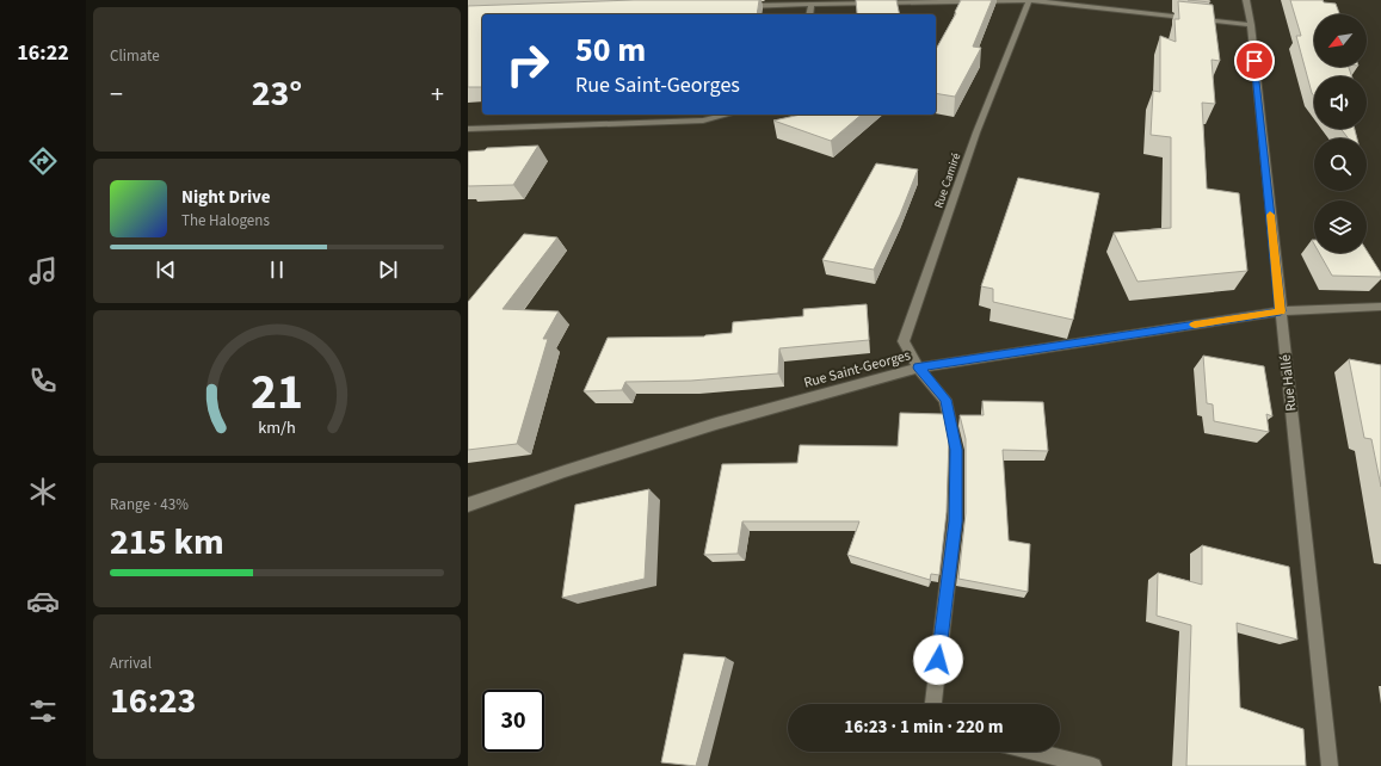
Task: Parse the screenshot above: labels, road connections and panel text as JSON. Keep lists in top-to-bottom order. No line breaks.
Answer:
{"streets":{"street":["Rue Camiré","Rue Saint-Georges","Rue Hallé"]},"crossings":[["Rue Camiré","Rue Saint-Georges"],["Rue Saint-Georges","Rue Hallé"]],"north":"bottom left","page":{"tabs":"16:22","tile":["Climate",["Range · 43%","215 km"],["Arrival","16:23"]],"turn":["50 m","Rue Saint-Georges"],"heat":["−","23°","+"],"song":["Night Drive","The Halogens"],"limit":"30","trip":"16:23 · 1 min · 220 m","gauge":["21","km/h"]}}
